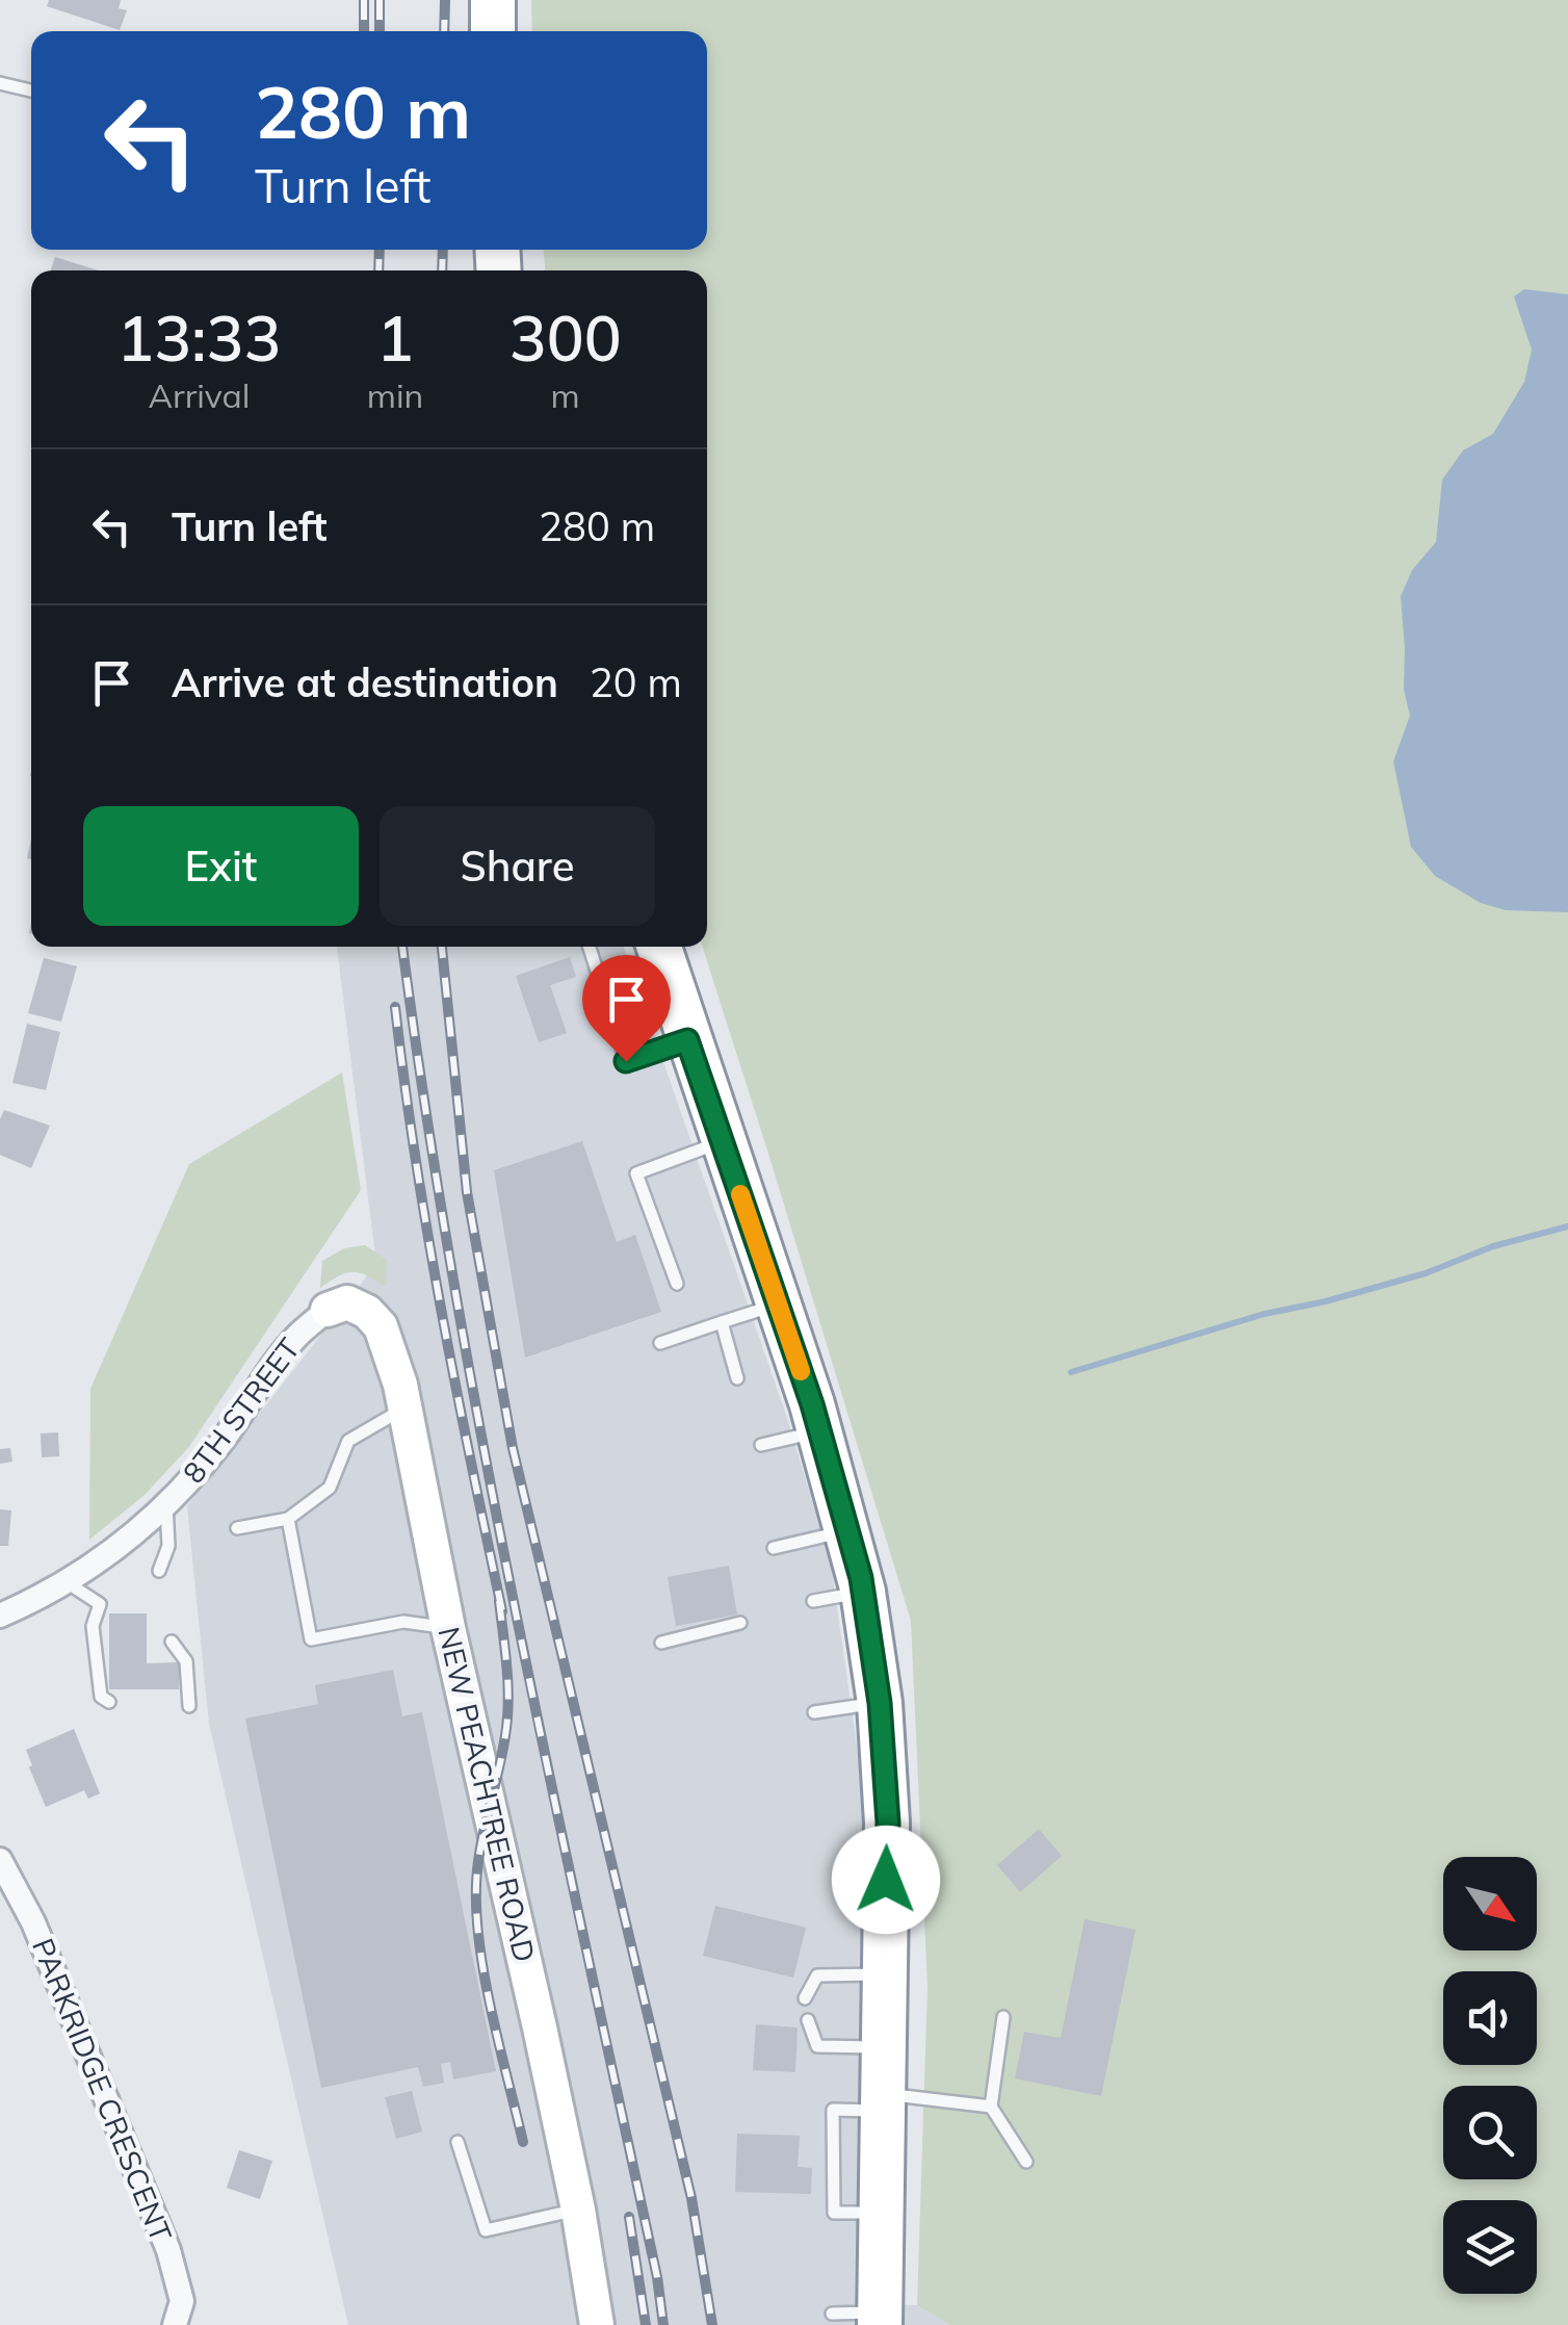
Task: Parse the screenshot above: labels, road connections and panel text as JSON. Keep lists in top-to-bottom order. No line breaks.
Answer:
{"streets":{"street":["8TH STREET","NEW PEACHTREE ROAD","PARKRIDGE CRESCENT"]},"crossings":[["8TH STREET","NEW PEACHTREE ROAD"]],"north":"bottom right","page":{"turn":["280 m","Turn left"],"eta":["13:33","Arrival","1","min","300","m"],"list":[{"name":"Turn left","value":"280 m"},{"name":"Arrive at destination","value":"20 m"}],"buttons":["Exit","Share"]}}
